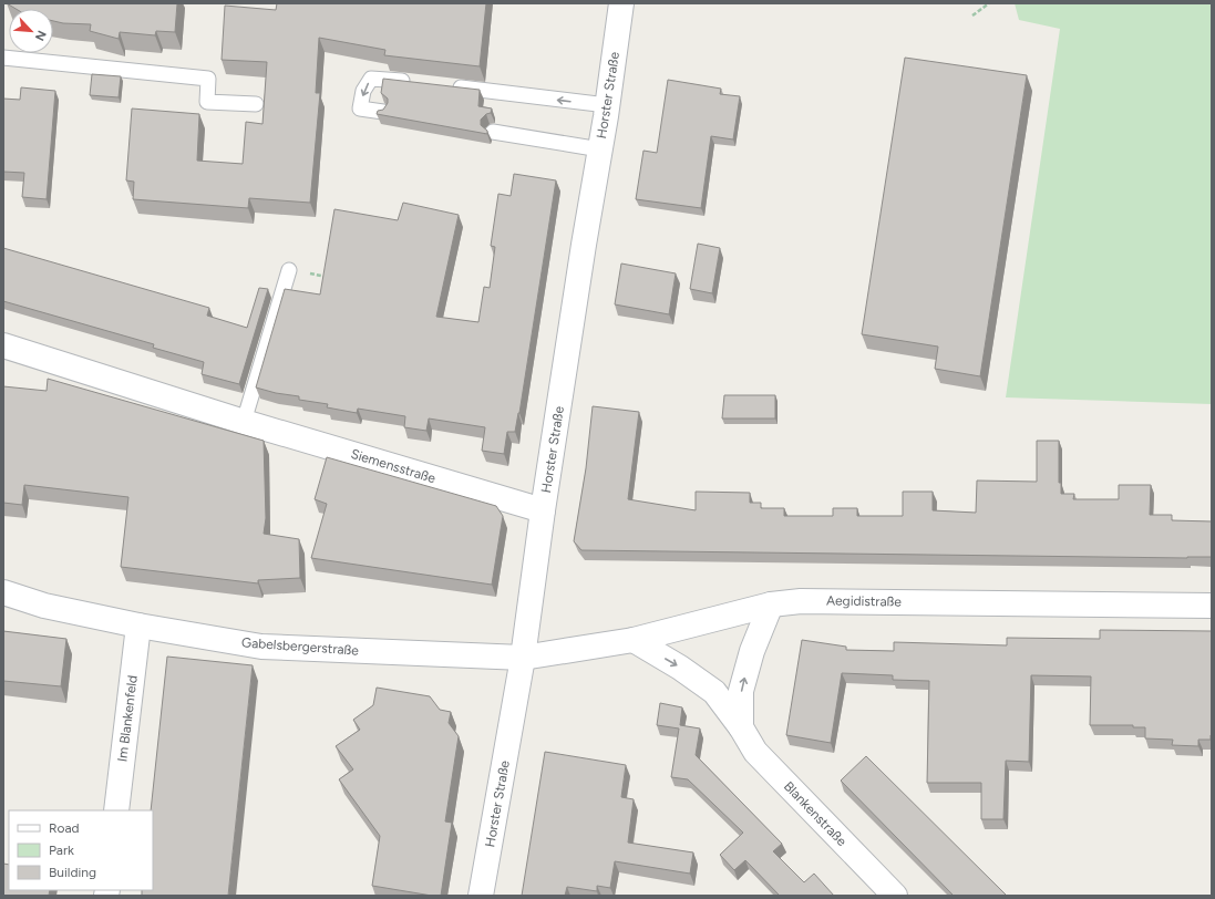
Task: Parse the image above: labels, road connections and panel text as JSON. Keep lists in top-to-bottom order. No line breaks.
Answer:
{"streets":{"street":["Horster Straße","Siemensstraße","Aegidistraße","Gabelsbergerstraße","Im Blankenfeld","Blankenstraße"]},"crossings":[["Horster Straße","Siemensstraße"],["Horster Straße","Aegidistraße"],["Horster Straße","Gabelsbergerstraße"],["Aegidistraße","Gabelsbergerstraße"],["Aegidistraße","Blankenstraße"],["Gabelsbergerstraße","Im Blankenfeld"]],"one_way":["Blankenstraße"],"legend":["Road","Park","Building"],"north":"bottom right"}
